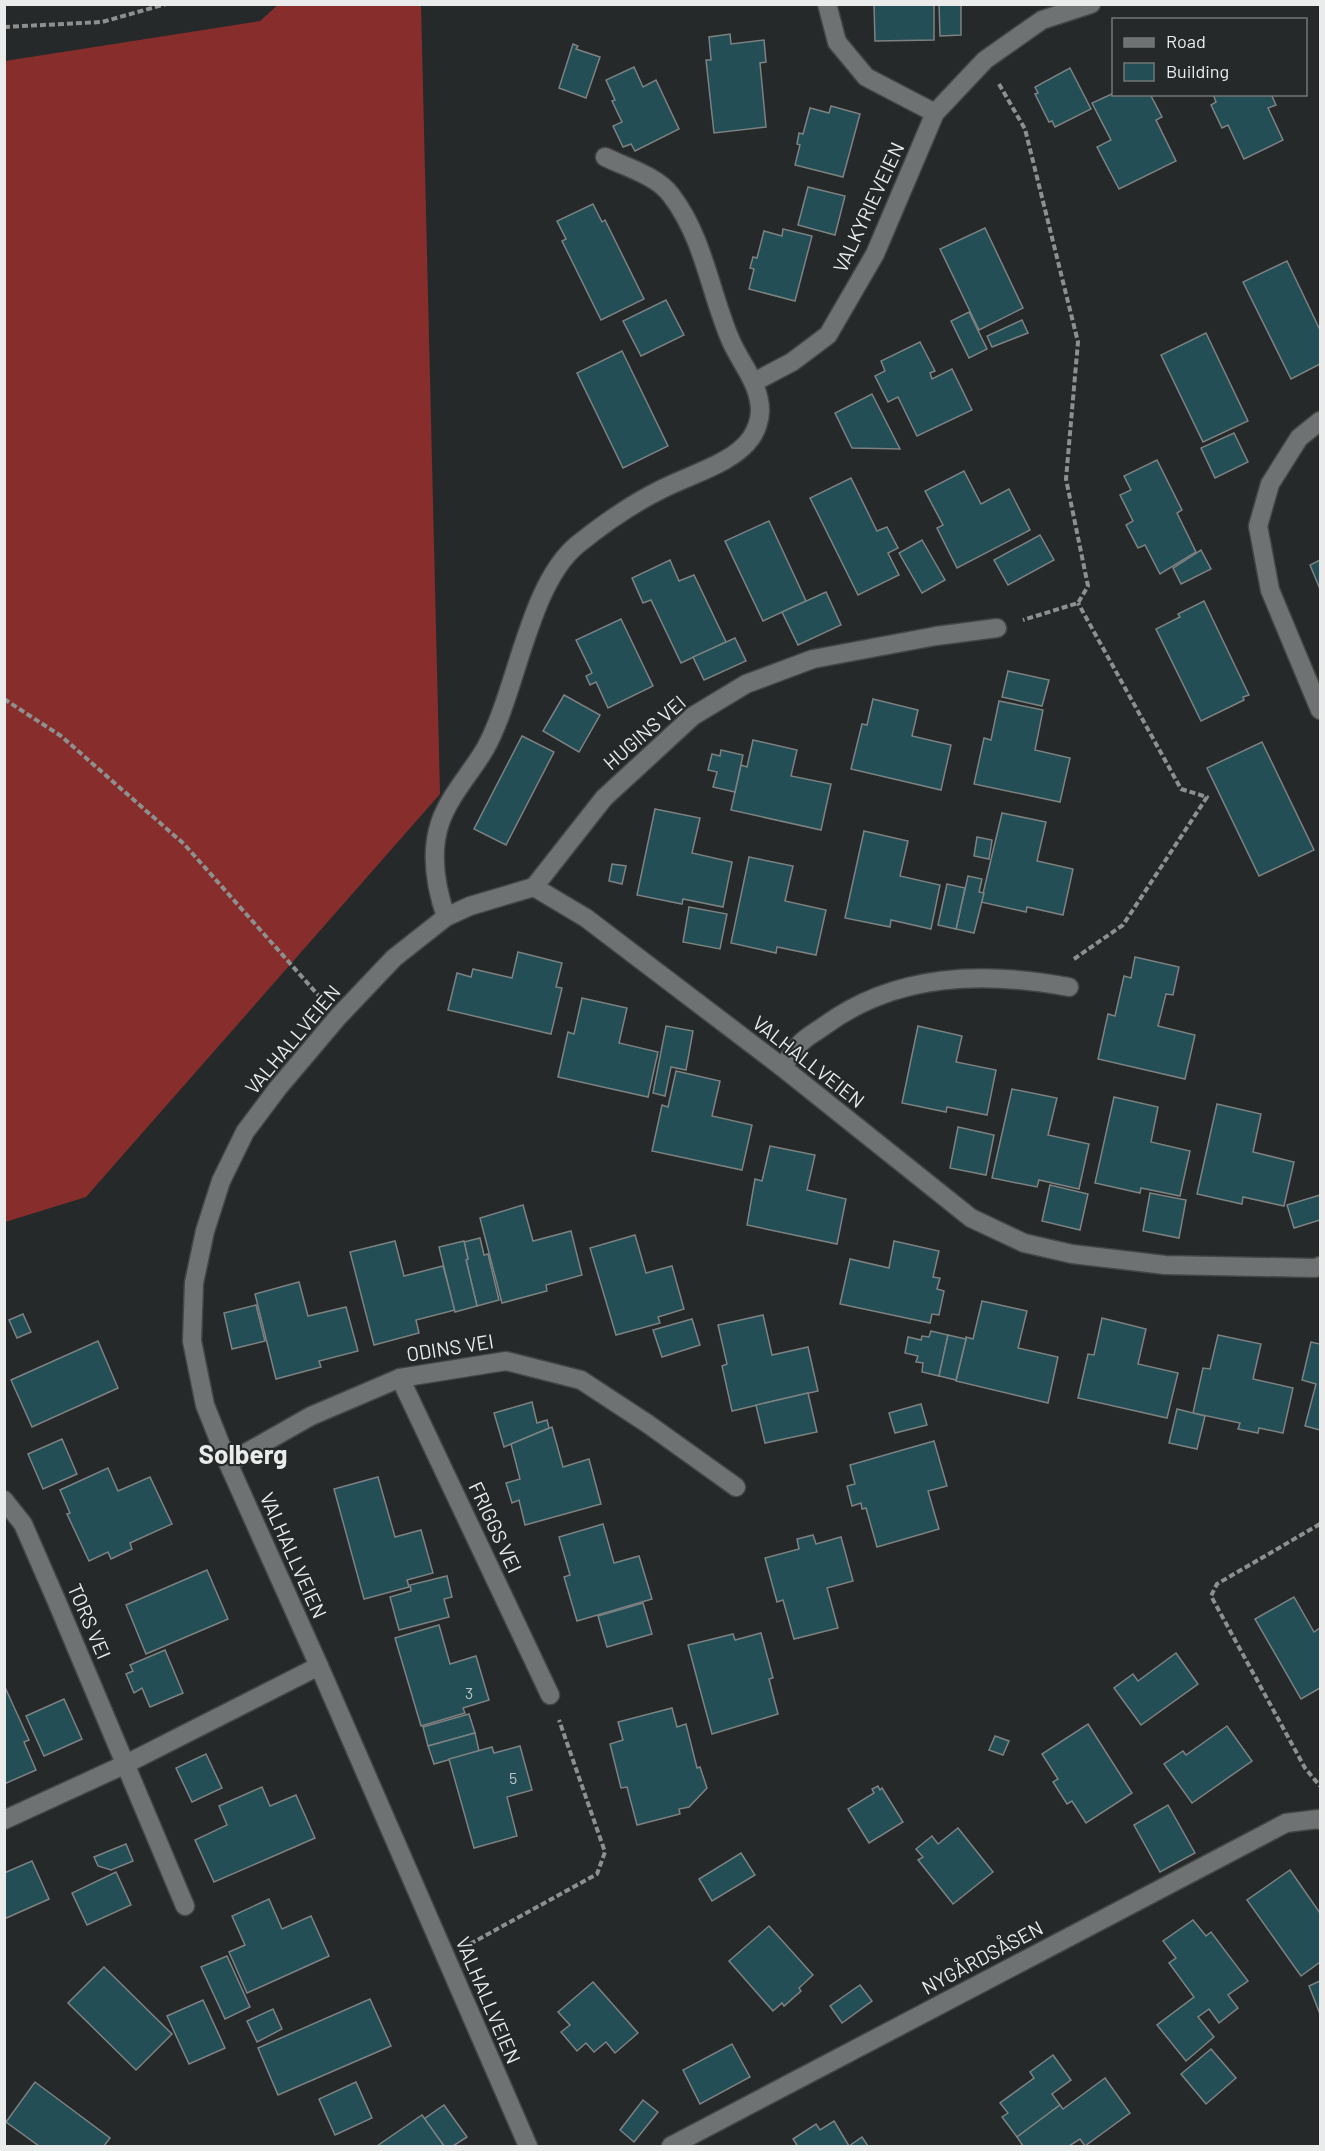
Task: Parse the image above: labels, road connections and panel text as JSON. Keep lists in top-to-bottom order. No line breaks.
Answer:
{"streets":{"street":["VALKYRIEVEIEN","HUGINS VEI","VALHALLVEIEN","ODINS VEI","FRIGGS VEI","TORS VEI","NYGÅRDSÅSEN"]},"crossings":[["HUGINS VEI","VALHALLVEIEN"],["VALHALLVEIEN","ODINS VEI"],["ODINS VEI","FRIGGS VEI"]],"districts":["Solberg"],"house_numbers":["3","5"],"legend":["Road","Building"]}
